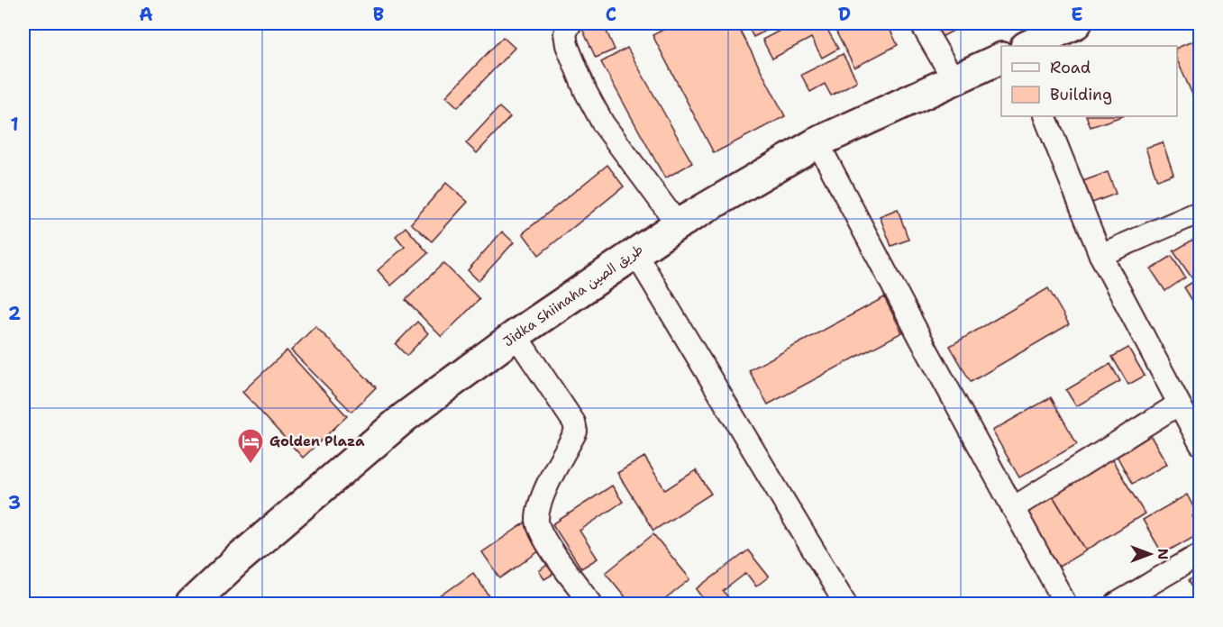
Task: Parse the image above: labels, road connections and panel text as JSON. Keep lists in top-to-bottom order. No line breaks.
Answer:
{"streets":{"main road":["Jidka Shiinaha طريق الصين"]},"places":{"hotel":["Golden Plaza"]},"legend":["Road","Building"],"north":"right","grid":{"columns":["A","B","C","D","E"],"rows":["1","2","3"]}}
